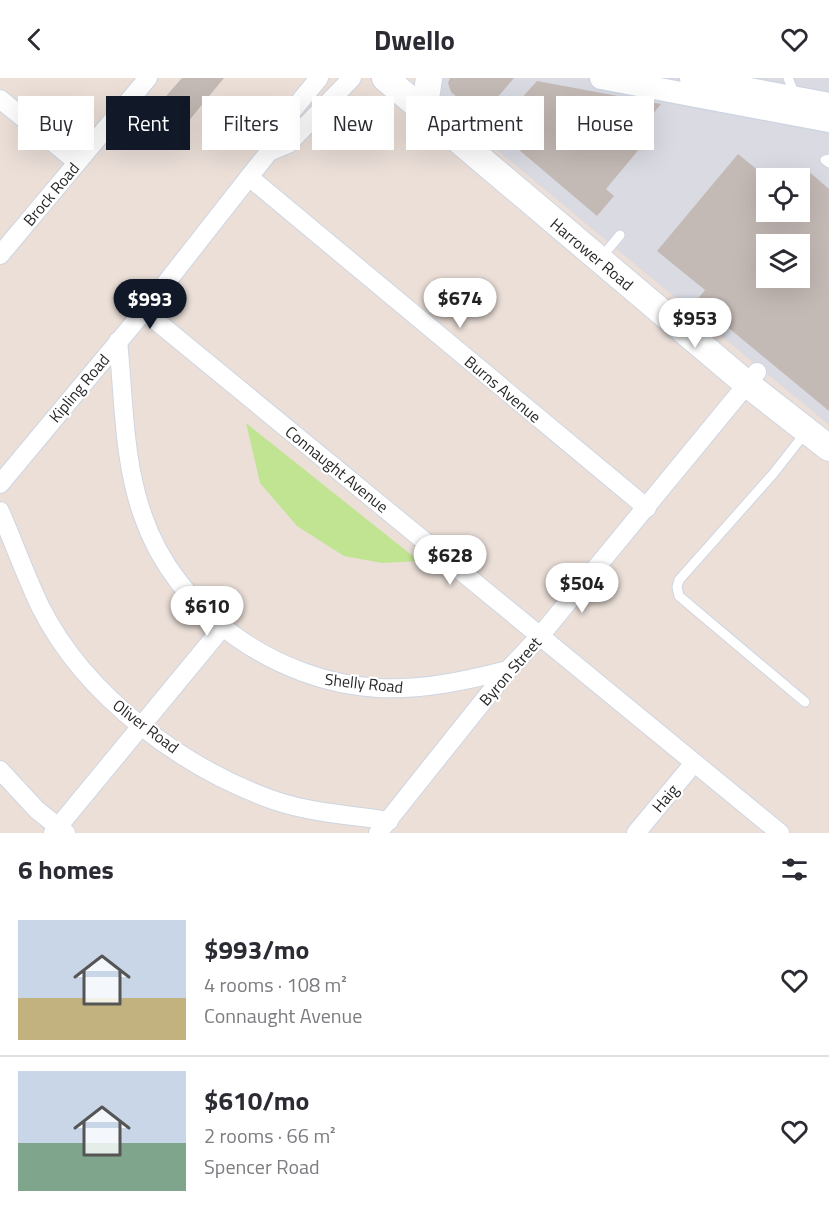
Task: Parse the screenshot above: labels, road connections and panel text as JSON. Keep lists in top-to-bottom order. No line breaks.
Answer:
{"streets":{"main road":["Harrower Road"],"street":["Brock Road","Kipling Road","Burns Avenue","Connaught Avenue","Byron Street","Shelly Road","Oliver Road","Haig"]},"crossings":[["Harrower Road","Byron Street"],["Kipling Road","Burns Avenue"],["Kipling Road","Connaught Avenue"],["Kipling Road","Shelly Road"],["Burns Avenue","Byron Street"],["Connaught Avenue","Byron Street"],["Connaught Avenue","Haig"],["Byron Street","Shelly Road"],["Byron Street","Oliver Road"]],"page":{"header":"Dwello","chip":["Buy","Rent","Filters","New","Apartment","House"],"price":["$674","$993","$953","$628","$504","$610"],"heading":"6 homes","list":[{"name":"$993/mo","note":"4 rooms · 108 m² · Connaught Avenue"},{"name":"$610/mo","note":"2 rooms · 66 m² · Spencer Road"}]}}
